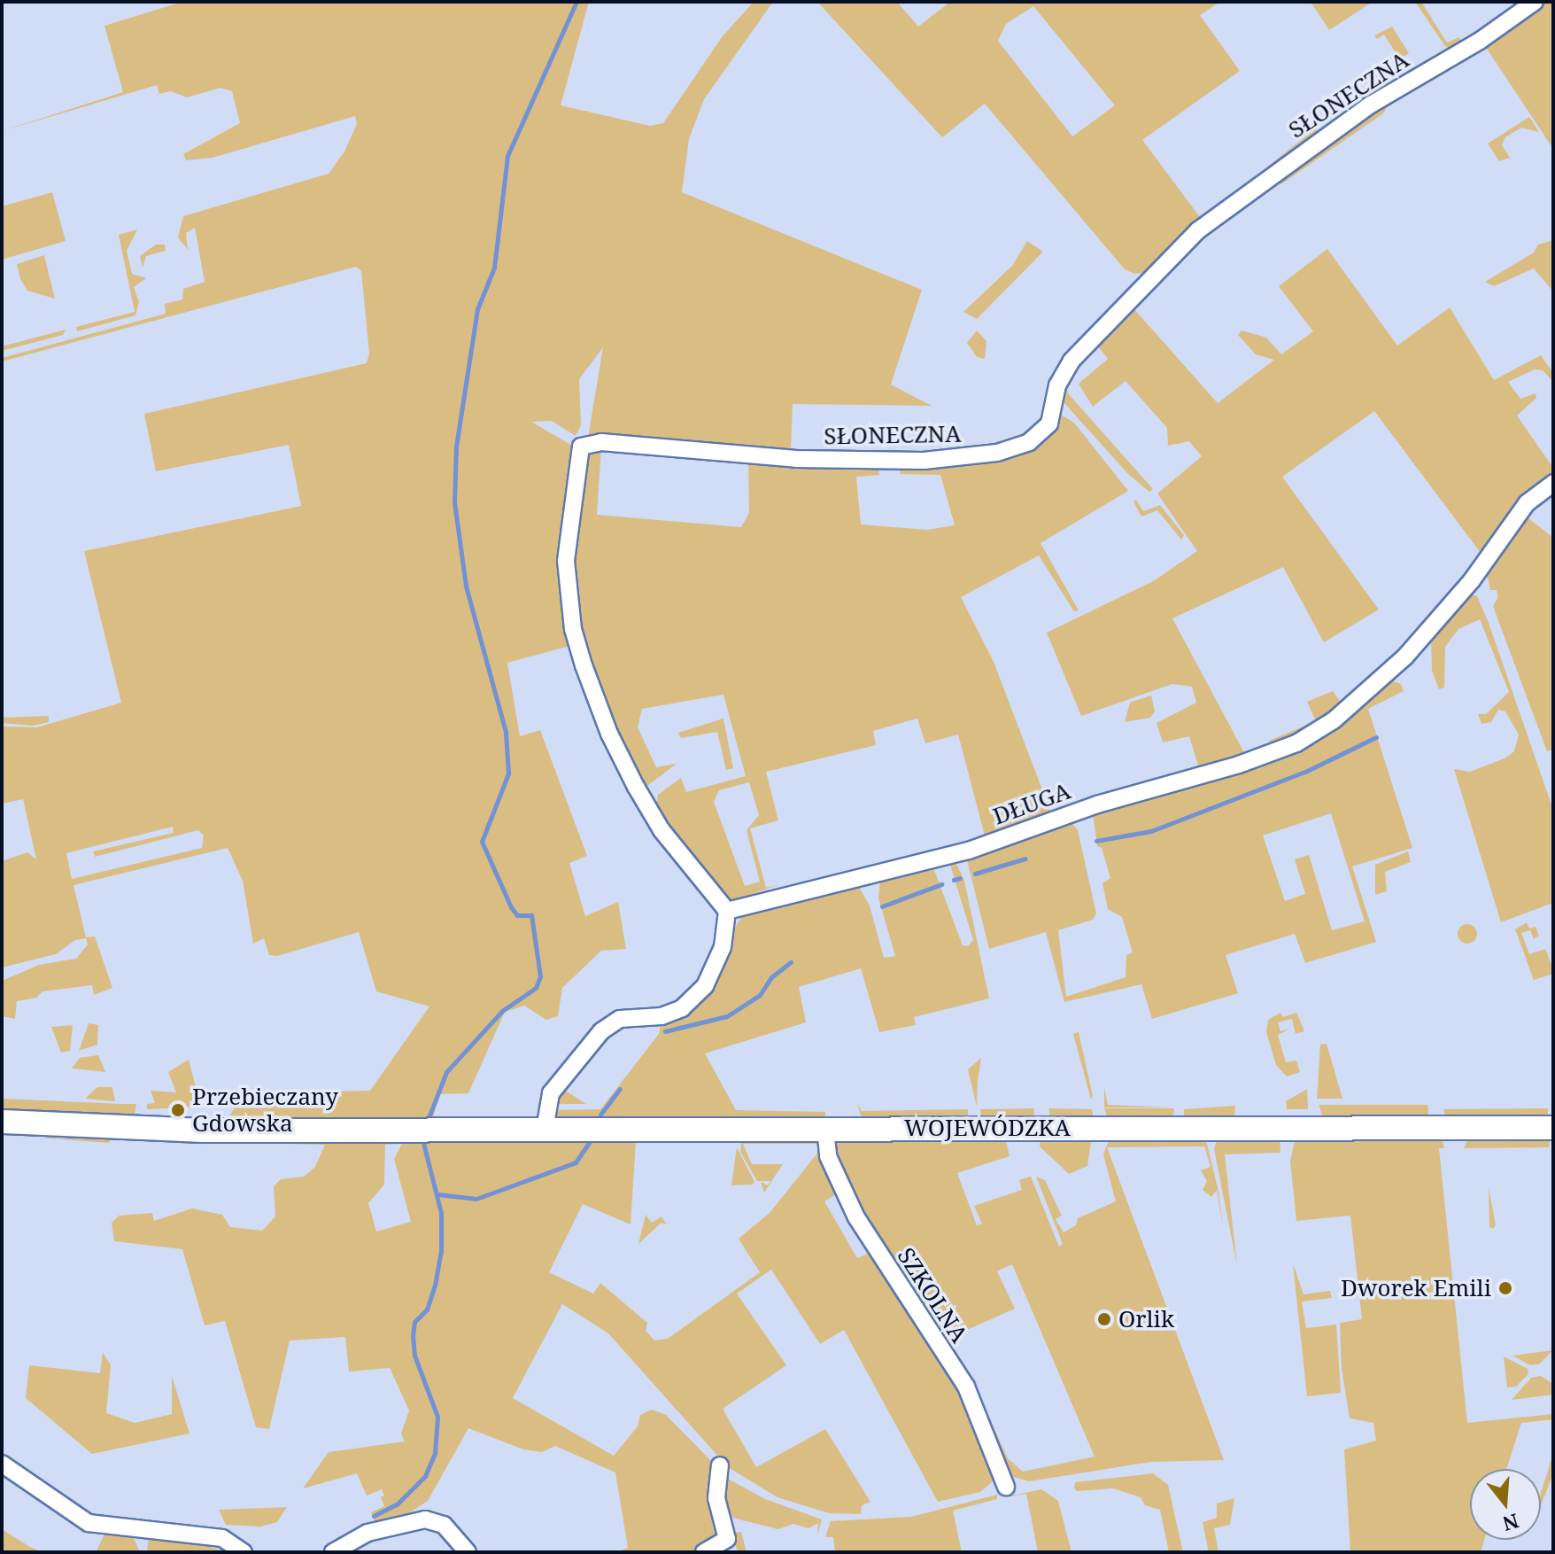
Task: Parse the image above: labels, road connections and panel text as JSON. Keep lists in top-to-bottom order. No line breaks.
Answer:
{"streets":{"main road":["WOJEWÓDZKA"],"street":["SŁONECZNA","DŁUGA","SZKOLNA"]},"crossings":[["SŁONECZNA","DŁUGA"],["WOJEWÓDZKA","SZKOLNA"]],"places":["Przebieczany Gdowska","Dworek Emili","Orlik"],"north":"bottom"}
